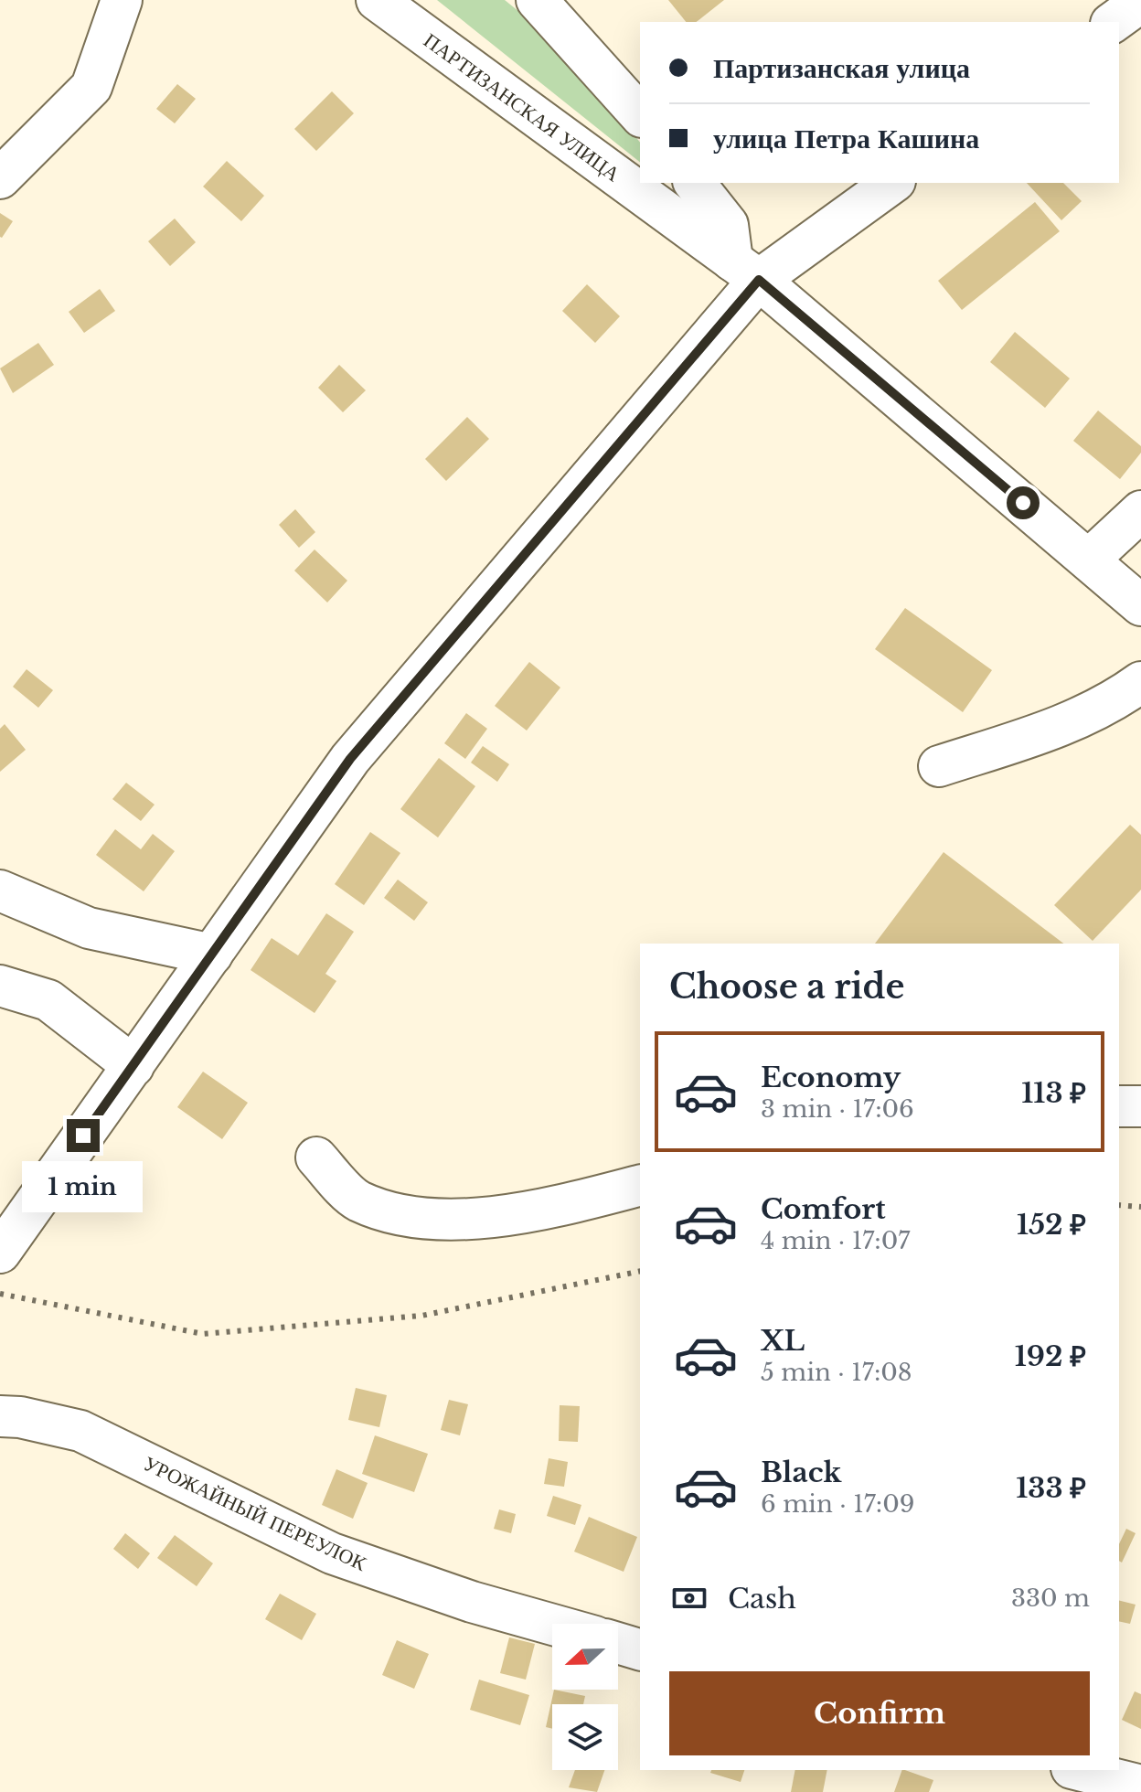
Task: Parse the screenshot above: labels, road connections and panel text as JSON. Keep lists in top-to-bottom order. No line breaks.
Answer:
{"streets":{"main road":["ПАРТИЗАНСКАЯ УЛИЦА","УРОЖАЙНЫЙ ПЕРЕУЛОК"]},"north":"left","page":{"banner":["Партизанская улица","улица Петра Кашина"],"heading":"Choose a ride","list":[{"name":"Economy","note":"3 min · 17:06","value":"113 ₽"},{"name":"Comfort","note":"4 min · 17:07","value":"152 ₽"},{"name":"XL","note":"5 min · 17:08","value":"192 ₽"},{"name":"Black","note":"6 min · 17:09","value":"133 ₽"}],"bubble":"1 min","pay":["Cash","330 m"],"buttons":"Confirm"}}
